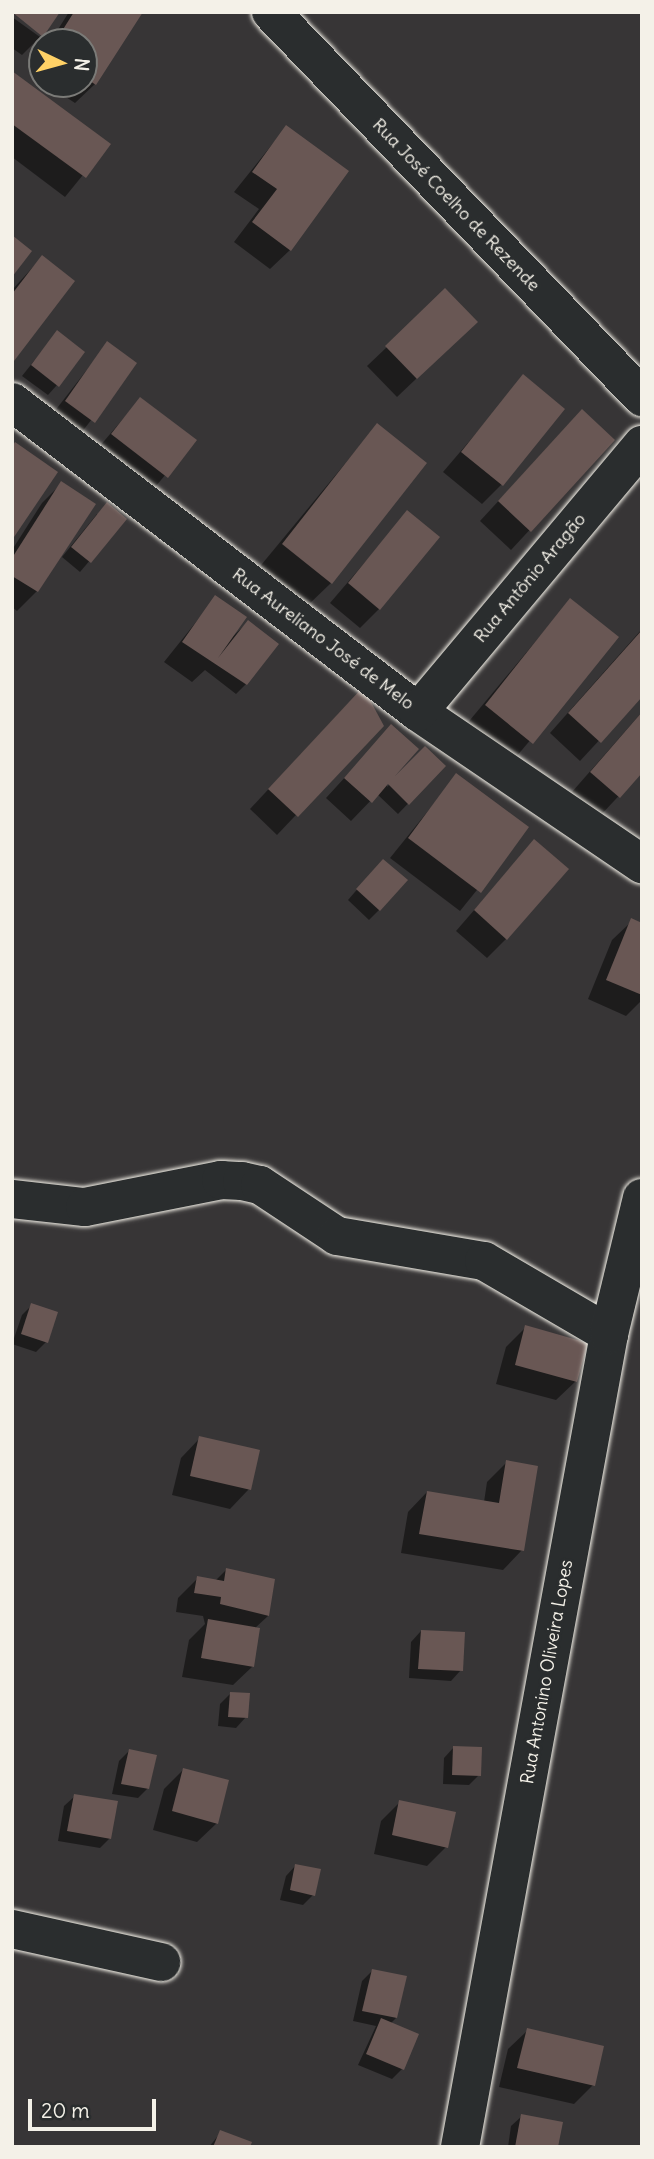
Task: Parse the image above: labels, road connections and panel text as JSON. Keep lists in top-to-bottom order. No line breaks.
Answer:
{"streets":{"street":["Rua José Coelho de Rezende","Rua Antônio Aragão","Rua Aureliano José de Melo","Rua Antonino Oliveira Lopes"]},"crossings":[["Rua Antônio Aragão","Rua Aureliano José de Melo"]],"scale_bar":"20 m","north":"right"}
